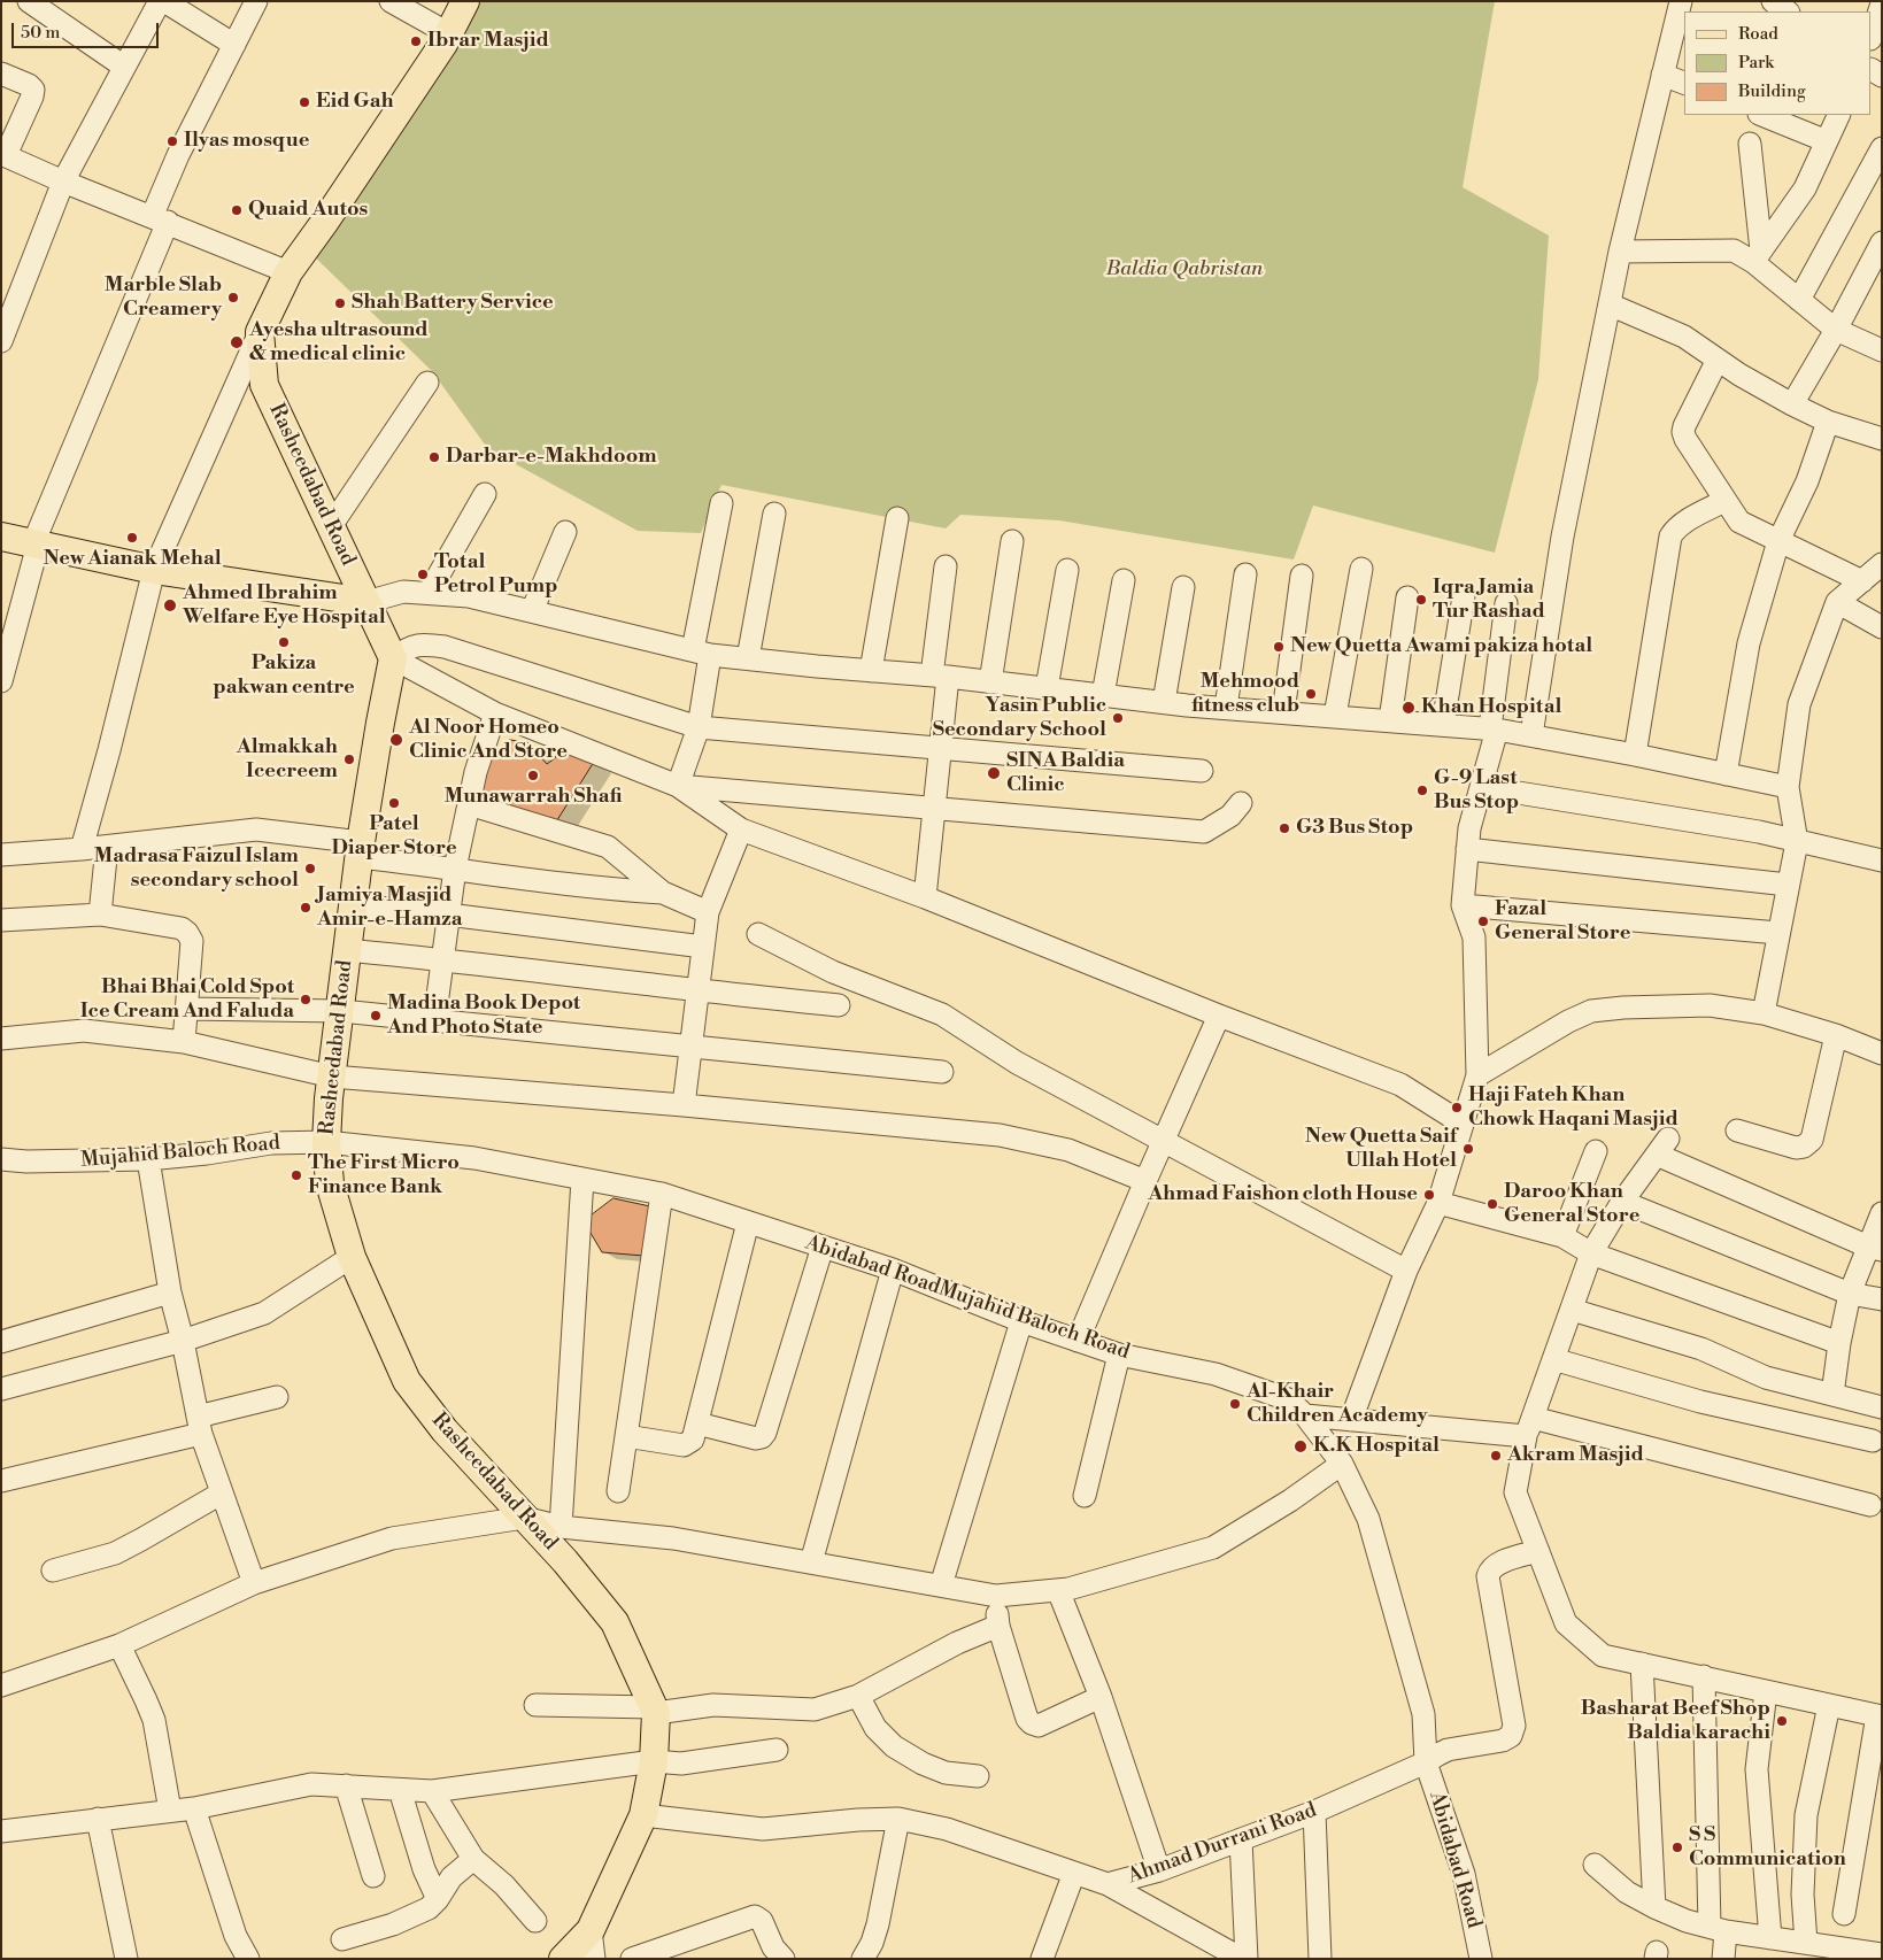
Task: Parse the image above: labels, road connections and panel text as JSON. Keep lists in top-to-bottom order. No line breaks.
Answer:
{"streets":{"main road":["Rasheedabad Road"],"street":["Mujahid Baloch Road","Abidabad RoadMujahid Baloch Road","Ahmad Durrani Road","Abidabad Road"]},"crossings":[["Rasheedabad Road","Mujahid Baloch Road"],["Rasheedabad Road","Abidabad RoadMujahid Baloch Road"],["Rasheedabad Road","Ahmad Durrani Road"],["Mujahid Baloch Road","Abidabad RoadMujahid Baloch Road"],["Abidabad RoadMujahid Baloch Road","Ahmad Durrani Road"],["Abidabad RoadMujahid Baloch Road","Abidabad Road"],["Ahmad Durrani Road","Abidabad Road"]],"parks":["Baldia Qabristan"],"places":["Ibrar Masjid","Eid Gah","Ilyas mosque","Quaid Autos","Marble Slab Creamery","Shah Battery Service","Ayesha ultrasound & medical clinic","Darbar-e-Makhdoom","New Aianak Mehal","Total Petrol Pump","Iqra Jamia Tur Rashad","Ahmed Ibrahim Welfare Eye Hospital","Pakiza pakwan centre","New Quetta Awami pakiza hotal","Mehmood fitness club","Khan Hospital","Yasin Public Secondary School","Al Noor Homeo Clinic And Store","Almakkah Icecreem","SINA Baldia Clinic","Munawarrah Shafi","G-9 Last Bus Stop","Patel Diaper Store","G3 Bus Stop","Madrasa Faizul Islam secondary school","Jamiya Masjid Amir-e-Hamza","Fazal General Store","Bhai Bhai Cold Spot Ice Cream And Faluda","Madina Book Depot And Photo State","Haji Fateh Khan Chowk Haqani Masjid","New Quetta Saif Ullah Hotel","The First Micro Finance Bank","Ahmad Faishon cloth House","Daroo Khan General Store","Al-Khair Children Academy","K.K Hospital","Akram Masjid","Basharat Beef Shop Baldia karachi","S S Communication"],"legend":["Road","Park","Building"],"scale_bar":"50 m"}
